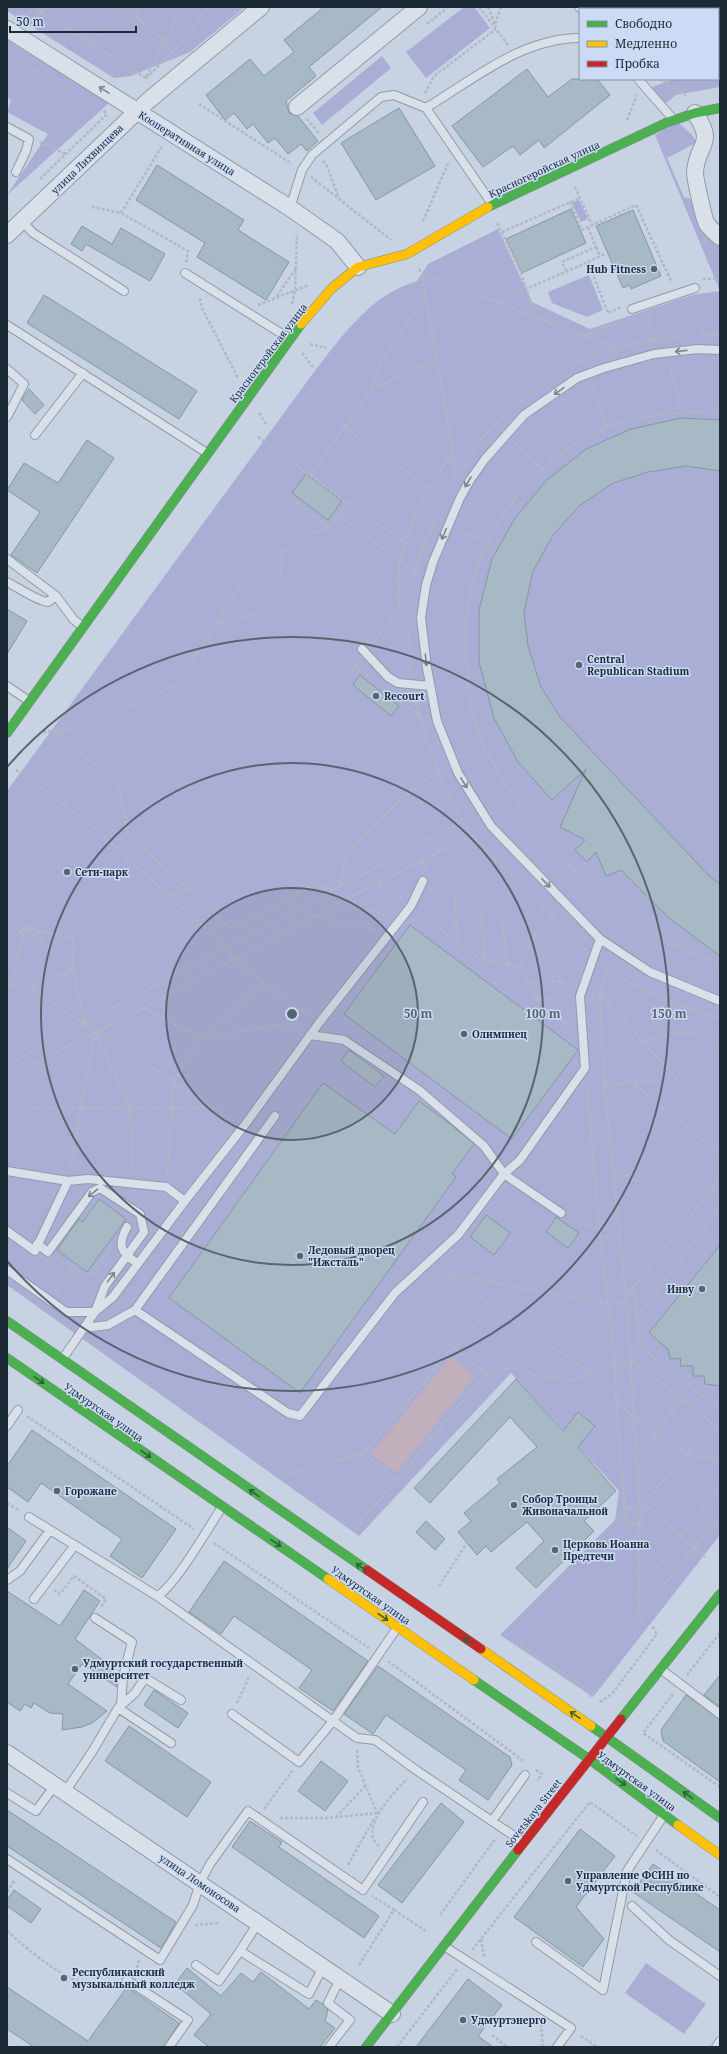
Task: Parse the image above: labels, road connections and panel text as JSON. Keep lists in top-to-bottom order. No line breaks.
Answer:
{"streets":{"main road":["Красногеройская улица","Удмуртская улица","Sovetskaya Street"],"street":["Кооперативная улица","улица Лихвинцева","улица Ломоносова"]},"crossings":[["Кооперативная улица","улица Лихвинцева"],["Кооперативная улица","Красногеройская улица"],["Удмуртская улица","Sovetskaya Street"],["Sovetskaya Street","улица Ломоносова"]],"places":["Hub Fitness","Central Republican Stadium","Recourt","Сети-парк","Олимпиец","Ледовый дворец \"Ижсталь\"","Инву","Горожане","Собор Троицы Живоначальной","Церковь Иоанна Предтечи","Удмуртский государственный университет","Управление ФСИН по Удмуртской Республике","Республиканский музыкальный колледж","Удмуртэнерго"],"legend":["Свободно","Медленно","Пробка"],"scale_bar":"50 m","rings":["50 m","100 m","150 m"]}
